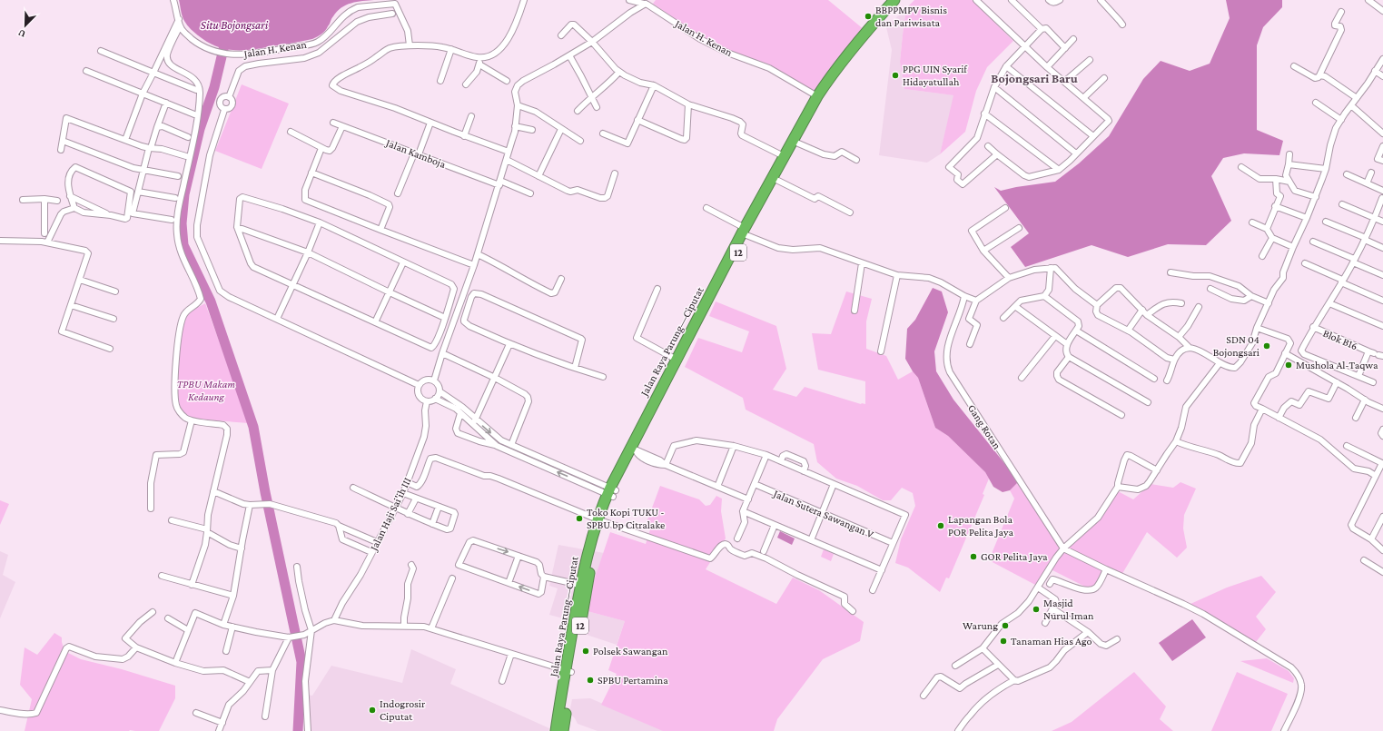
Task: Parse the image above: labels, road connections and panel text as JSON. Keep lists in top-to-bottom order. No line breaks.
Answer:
{"streets":{"highway":["12","Jalan Raya Parung—Ciputat"],"street":["Jalan H. Kenan","Jalan Kamboja","Blok B16","Gang Rotan","Jalan Haji Sai'ih III","Jalan Sutera Sawangan V"]},"crossings":[["Jalan H. Kenan","Jalan Raya Parung—Ciputat"]],"districts":["Bojongsari Baru"],"water":["Situ Bojongsari"],"parks":["TPBU Makam Kedaung"],"places":["BBPPMPV Bisnis dan Pariwisata","PPG UIN Syarif Hidayatullah","SDN 04 Bojongsari","Mushola Al-Taqwa","Toko Kopi TUKU - SPBU bp Citralake","Lapangan Bola POR Pelita Jaya","GOR Pelita Jaya","Masjid Nurul Iman","Warung","Tanaman Hias Ago","Polsek Sawangan","SPBU Pertamina","Indogrosir Ciputat"],"north":"bottom left"}
